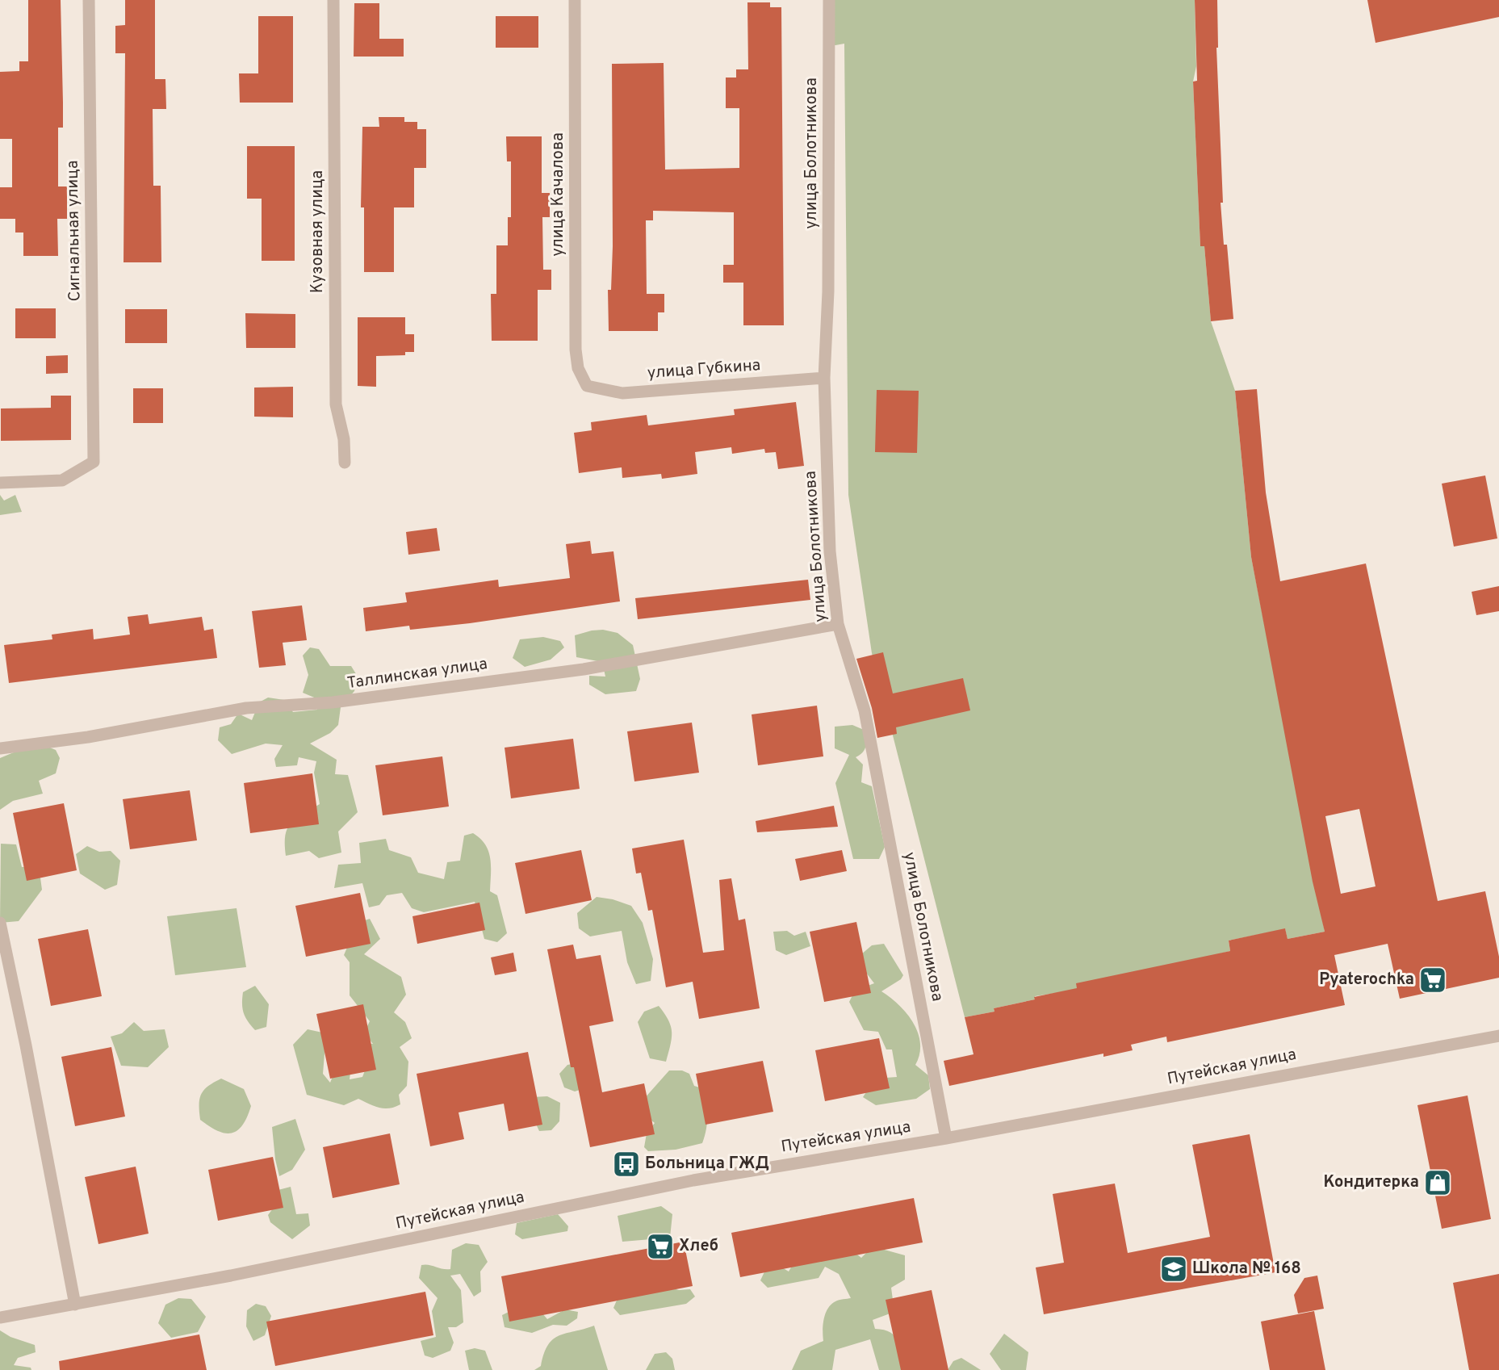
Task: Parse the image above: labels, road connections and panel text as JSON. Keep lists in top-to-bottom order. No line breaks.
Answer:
{"streets":{"street":["улица Болотникова","улица Качалова","Сигнальная улица","Кузовная улица","улица Губкина","Таллинская улица","Путейская улица"]},"crossings":[["улица Болотникова","улица Губкина"],["улица Болотникова","Таллинская улица"],["улица Болотникова","Путейская улица"],["улица Качалова","улица Губкина"]],"places":{"supermarket":["Pyaterochka","Хлеб"],"bus stop":["Больница ГЖД"],"shop":["Кондитерка"],"school or university":["Школа № 168"]}}
